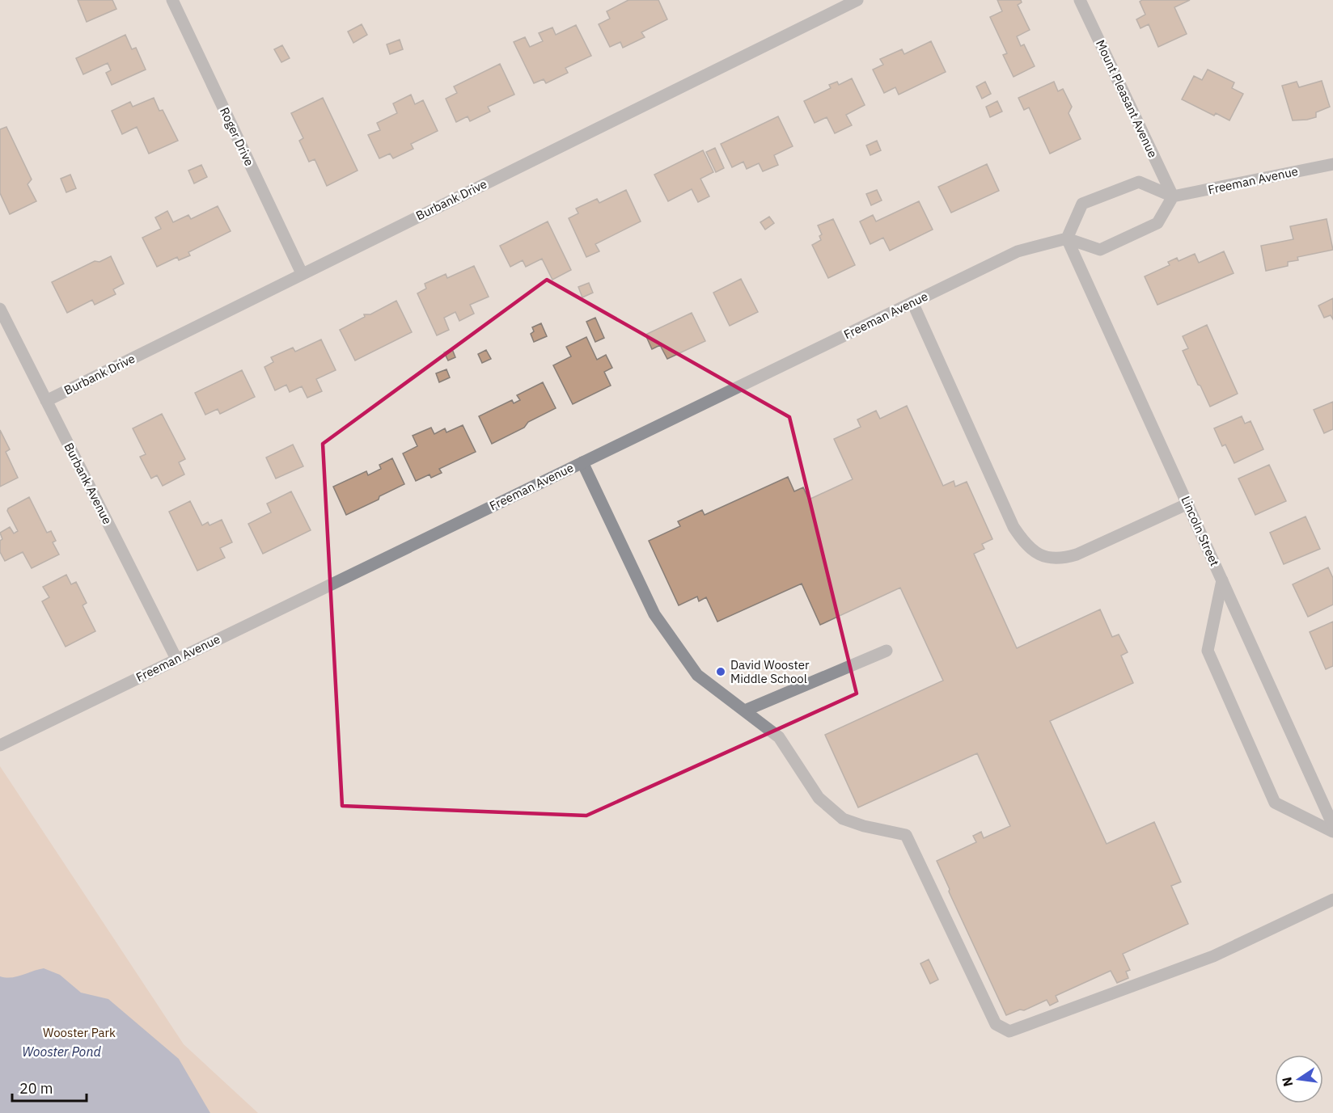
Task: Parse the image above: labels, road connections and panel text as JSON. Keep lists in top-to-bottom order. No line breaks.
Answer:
{"streets":{"street":["Mount Pleasant Avenue","Roger Drive","Freeman Avenue","Burbank Drive","Burbank Avenue","Lincoln Street"]},"crossings":[["Mount Pleasant Avenue","Freeman Avenue"],["Roger Drive","Burbank Drive"],["Freeman Avenue","Burbank Avenue"],["Freeman Avenue","Lincoln Street"],["Burbank Drive","Burbank Avenue"]],"water":["Wooster Pond"],"parks":["Wooster Park"],"places":["David Wooster Middle School"],"scale_bar":"20 m","north":"left"}
